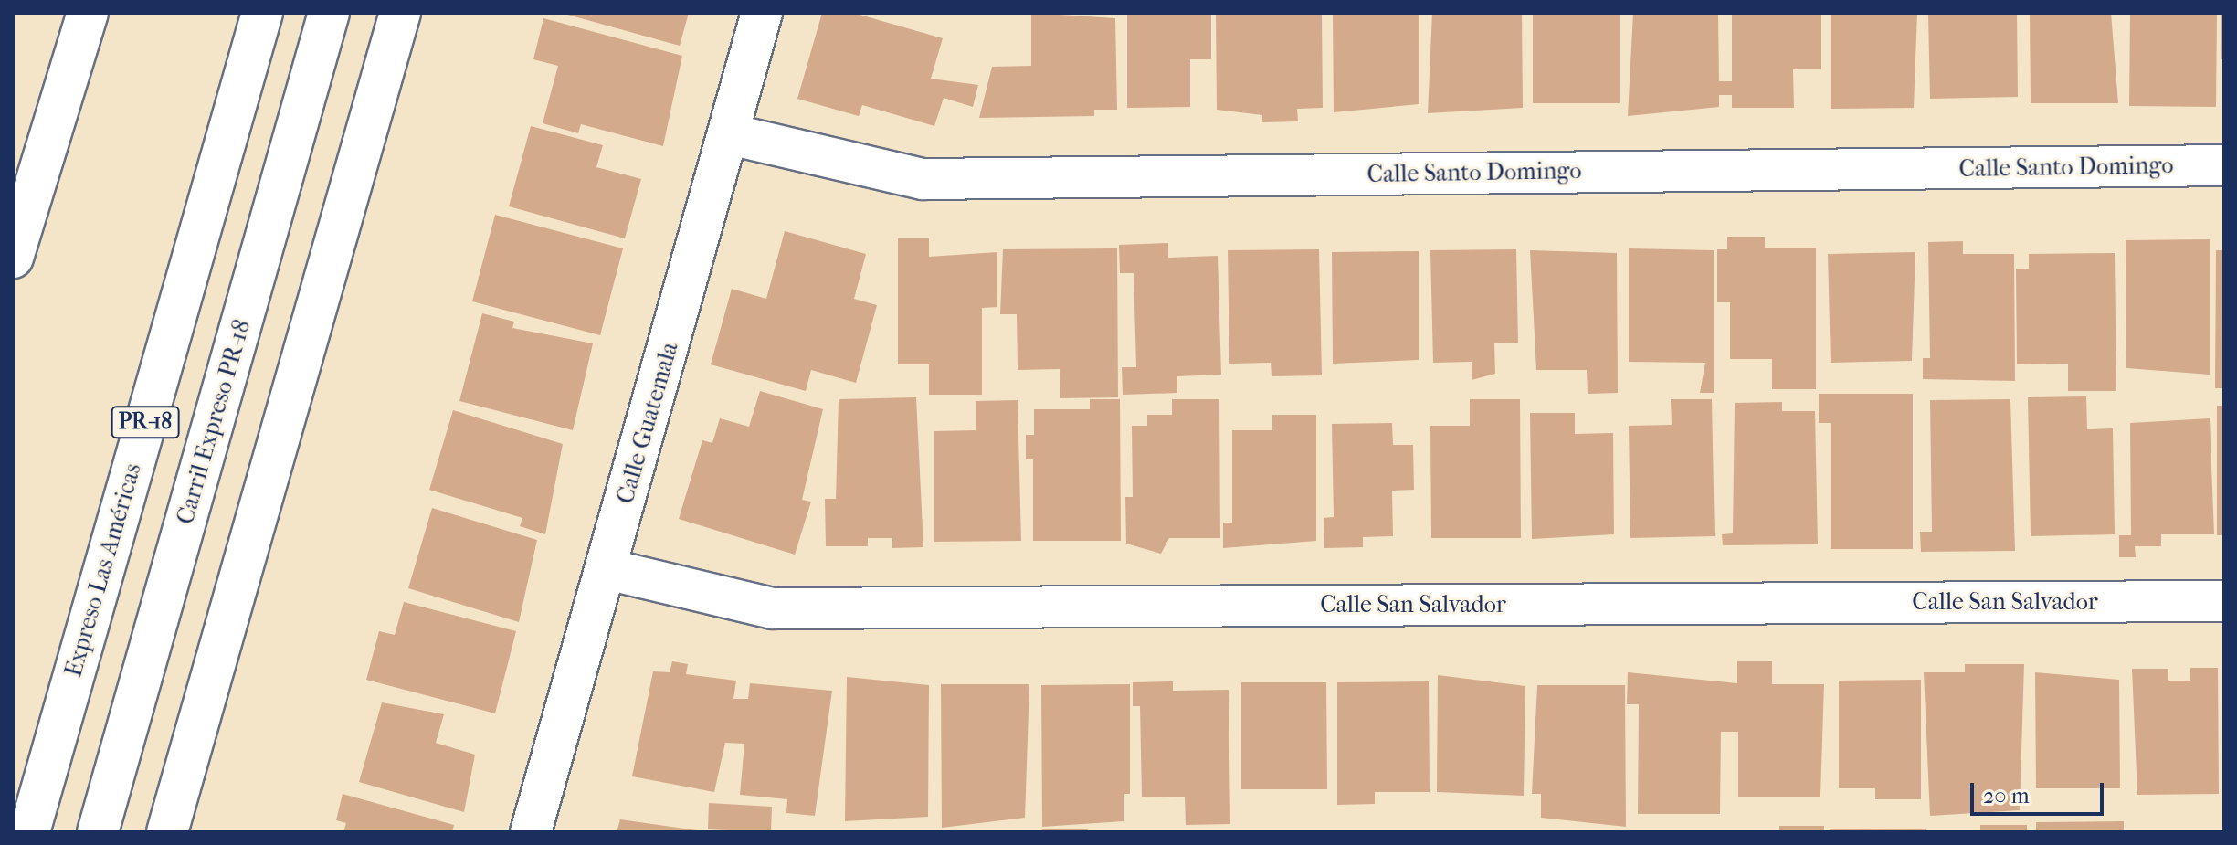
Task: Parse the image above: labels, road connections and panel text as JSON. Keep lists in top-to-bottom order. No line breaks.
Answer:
{"streets":{"main road":["Calle Santo Domingo","PR-18","Carril Expreso PR-18","Calle Guatemala","Expreso Las Américas","Calle San Salvador"]},"crossings":[["Calle Santo Domingo","Calle Guatemala"],["Calle Guatemala","Calle San Salvador"]],"scale_bar":"20 m"}
